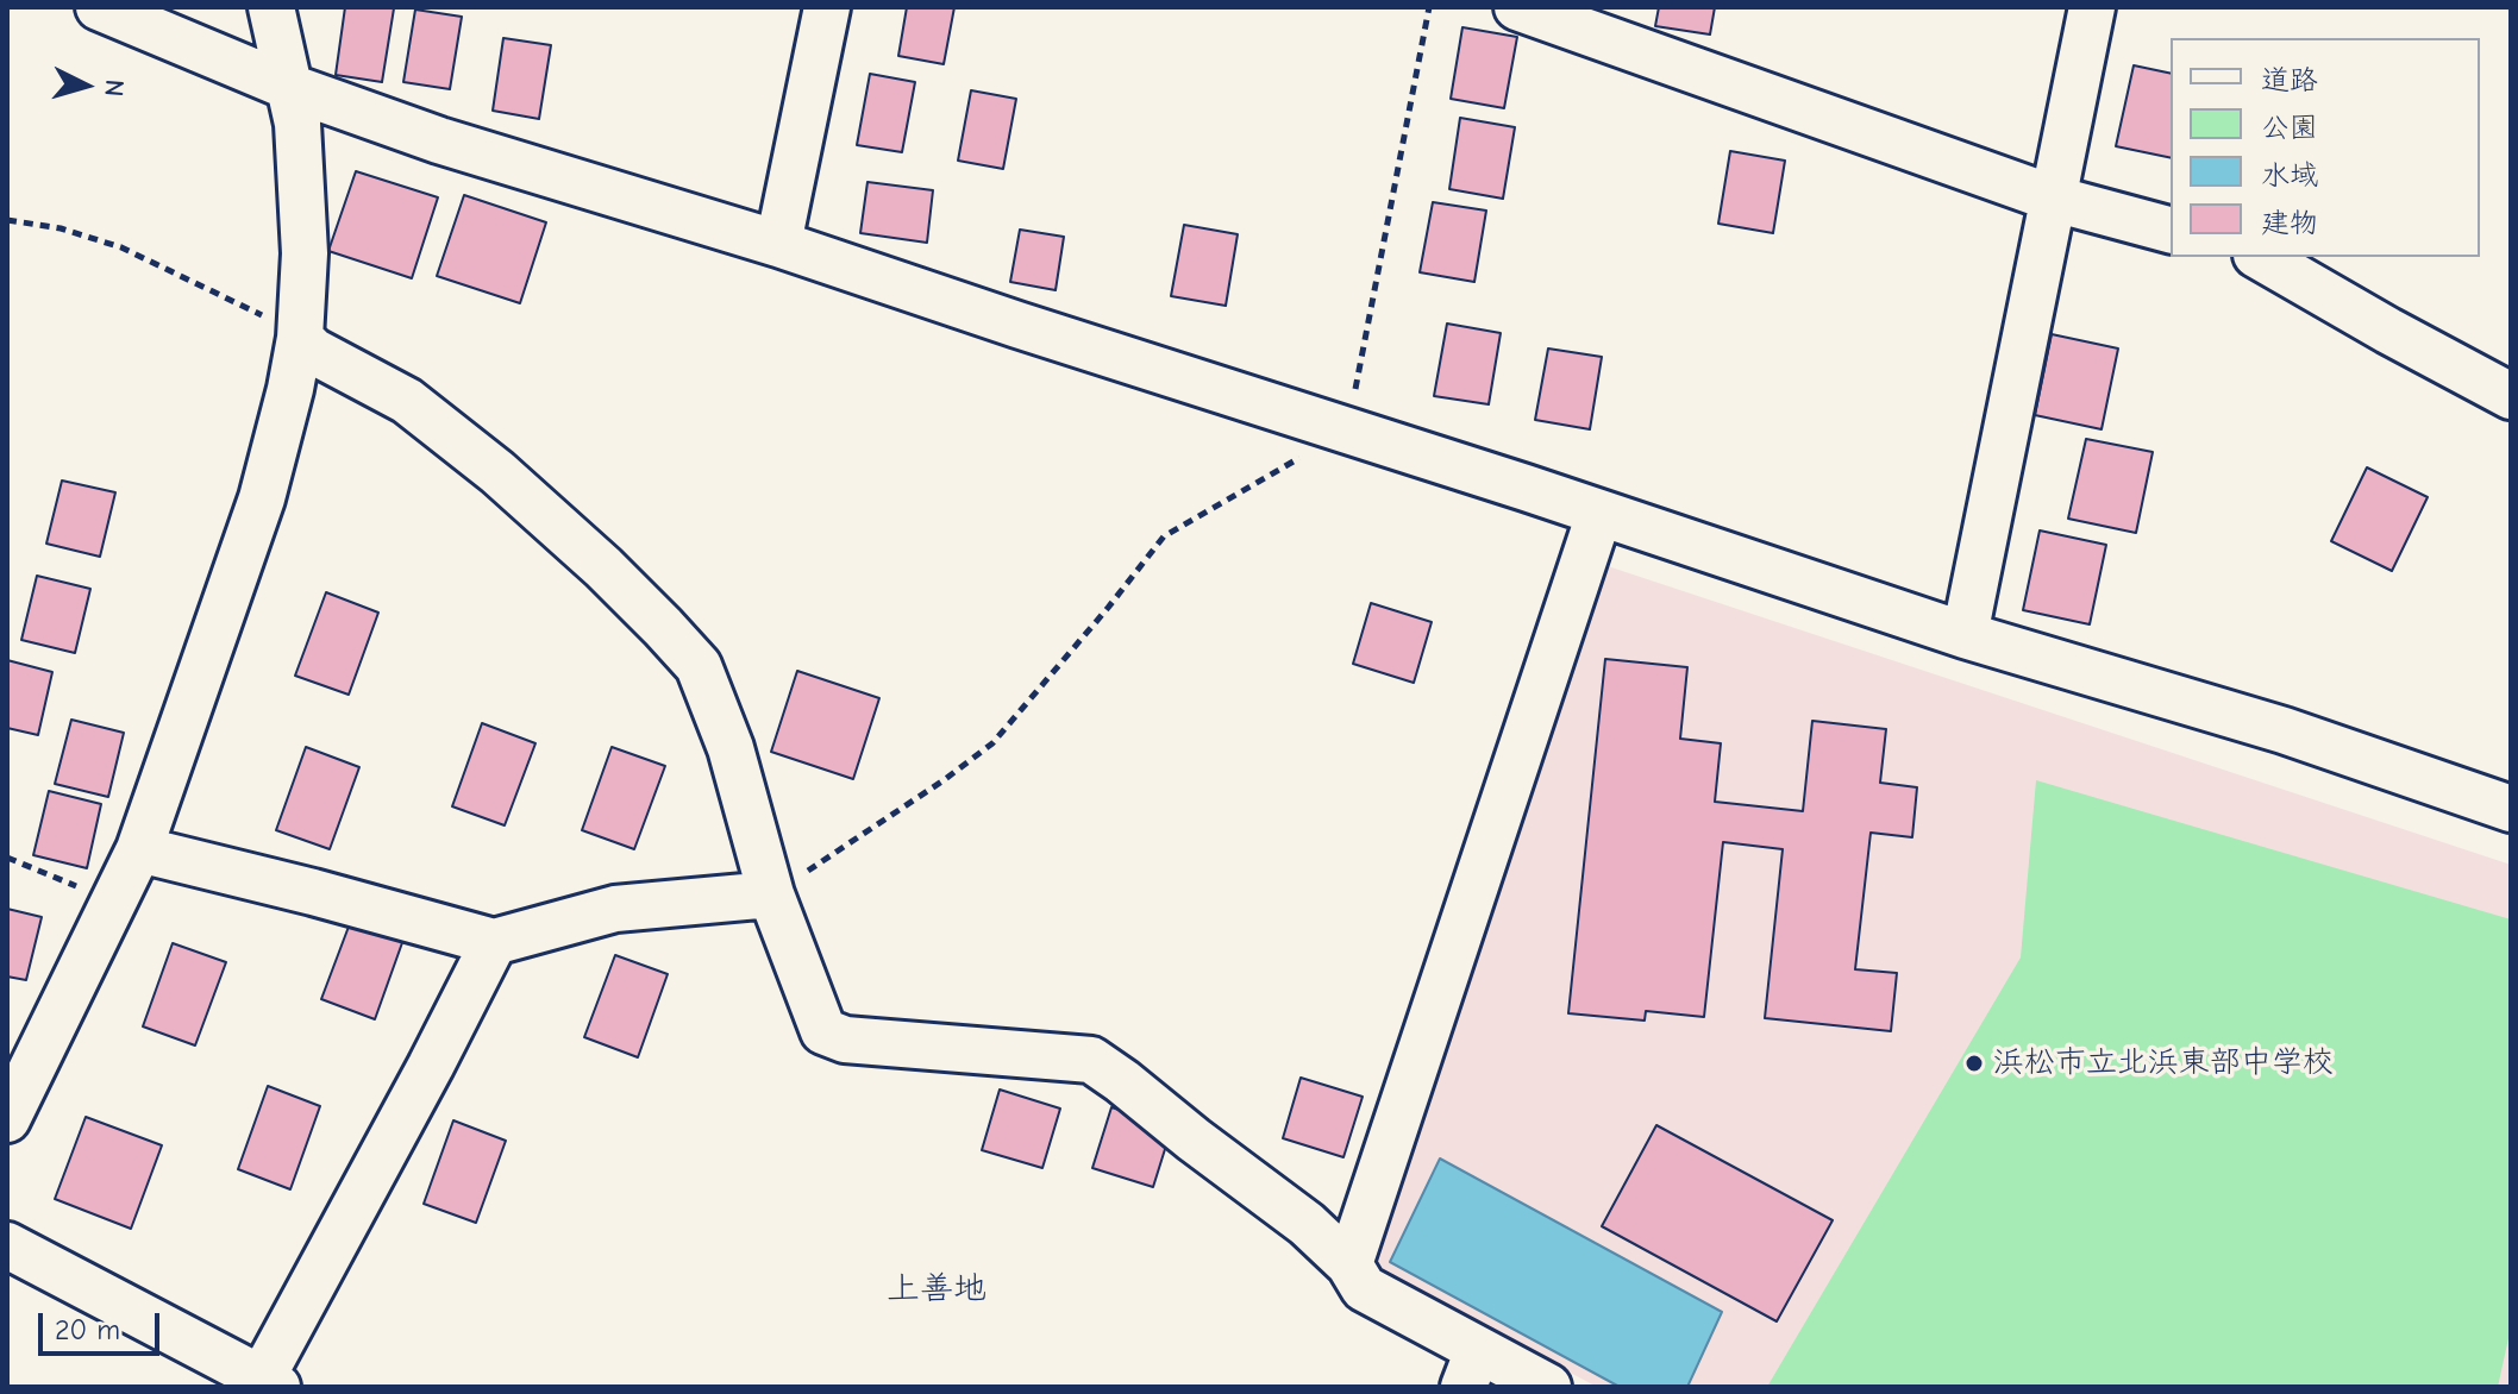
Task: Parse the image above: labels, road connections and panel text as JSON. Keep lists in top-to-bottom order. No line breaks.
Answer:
{"districts":["上善地"],"places":["浜松市立北浜東部中学校"],"legend":["道路","公園","水域","建物"],"scale_bar":"20 m","north":"right"}
